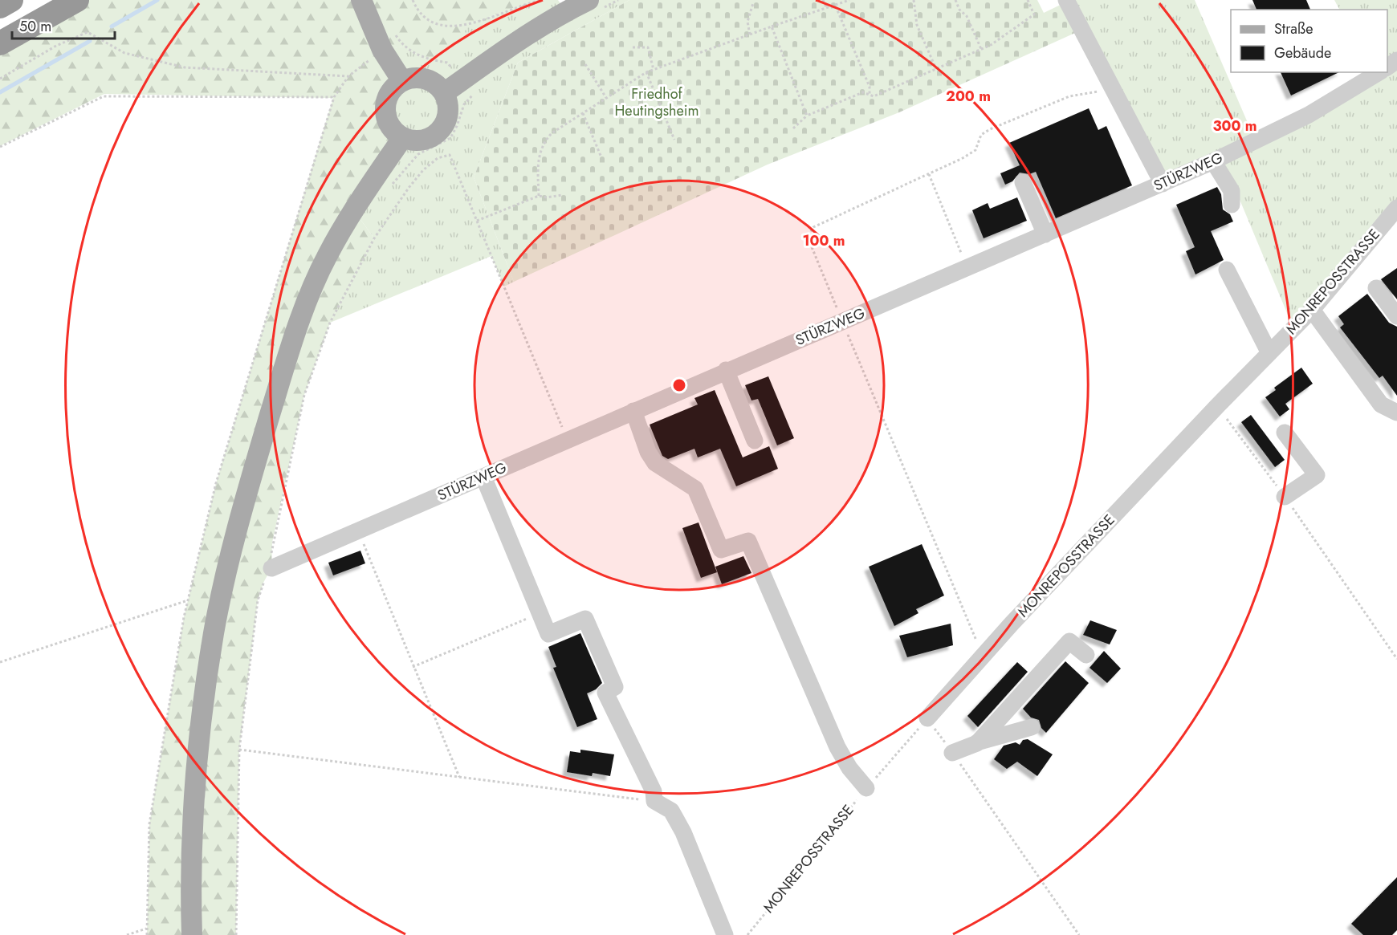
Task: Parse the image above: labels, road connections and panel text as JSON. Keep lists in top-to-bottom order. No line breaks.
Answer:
{"streets":{"street":["STÜRZWEG","MONREPOSSTRASSE"]},"parks":["Friedhof Heutingsheim"],"legend":["Straße","Gebäude"],"scale_bar":"50 m","rings":["200 m","300 m","100 m"]}
